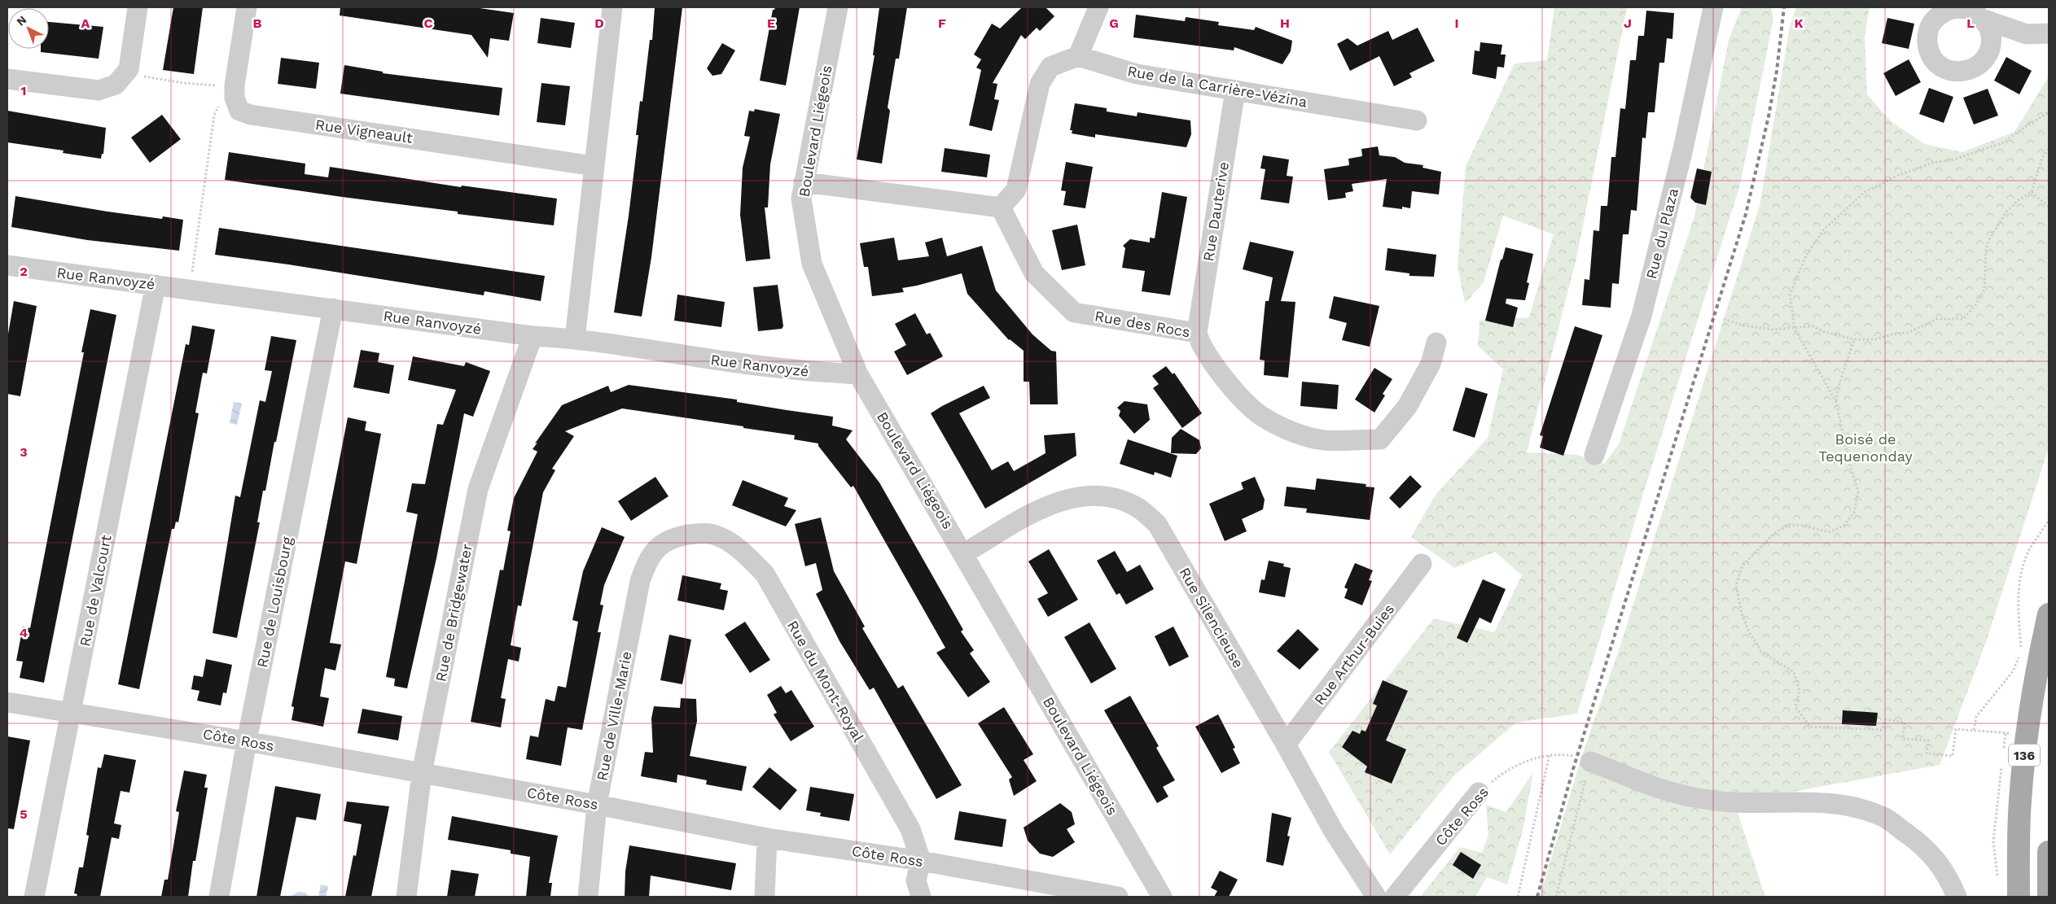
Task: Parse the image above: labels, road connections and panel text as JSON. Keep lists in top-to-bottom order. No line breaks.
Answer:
{"streets":{"main road":["136"],"street":["Rue de la Carrière-Vézina","Rue Vigneault","Boulevard Liégeois","Rue Dauterive","Rue du Plaza","Rue Ranvoyzé","Rue des Rocs","Rue de Valcourt","Rue de Louisbourg","Rue de Bridgewater","Rue Silencieuse","Rue Arthur-Buies","Rue du Mont-Royal","Rue de Ville-Marie","Côte Ross"]},"crossings":[["Rue de la Carrière-Vézina","Rue Dauterive"],["Boulevard Liégeois","Rue Ranvoyzé"],["Boulevard Liégeois","Rue Silencieuse"],["Rue Dauterive","Rue des Rocs"],["Rue Ranvoyzé","Rue de Valcourt"],["Rue Ranvoyzé","Rue de Louisbourg"],["Rue Ranvoyzé","Rue de Bridgewater"],["Rue de Valcourt","Côte Ross"],["Rue de Louisbourg","Côte Ross"],["Rue de Bridgewater","Côte Ross"],["Rue Silencieuse","Rue Arthur-Buies"],["Rue du Mont-Royal","Rue de Ville-Marie"],["Rue du Mont-Royal","Côte Ross"],["Rue de Ville-Marie","Côte Ross"]],"parks":["Boisé de Tequenonday"],"north":"top left","grid":{"columns":["A","B","C","D","E","F","G","H","I","J","K","L"],"rows":["1","2","3","4","5"]}}
